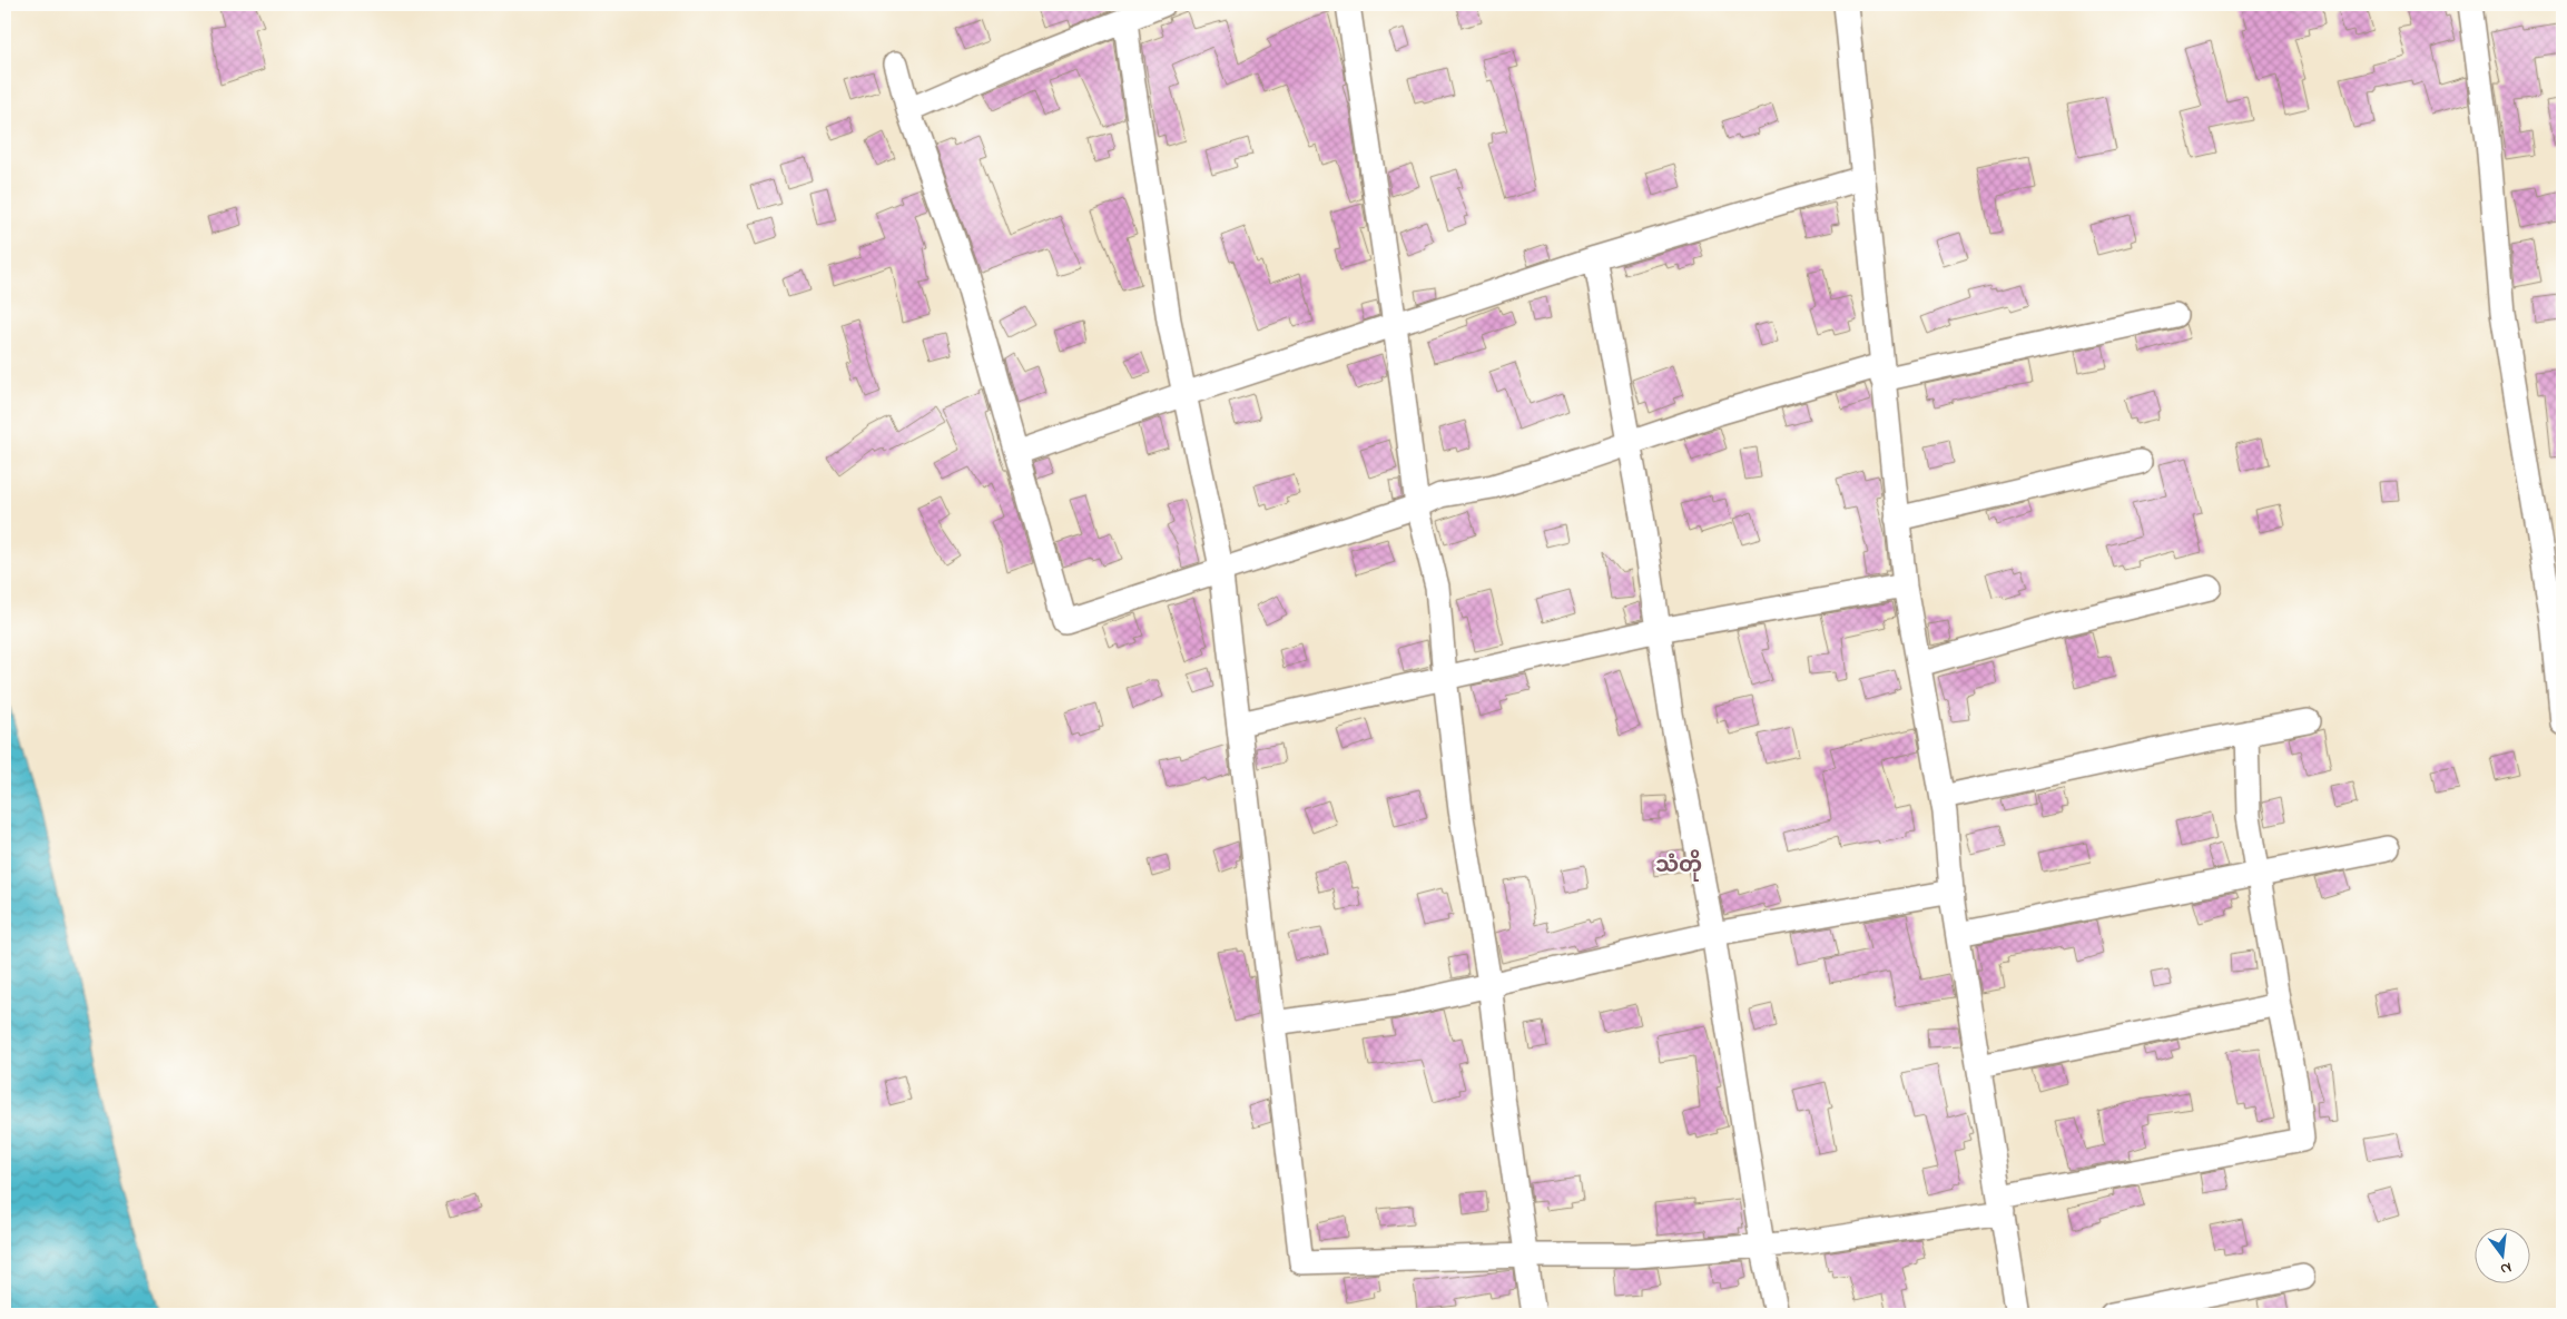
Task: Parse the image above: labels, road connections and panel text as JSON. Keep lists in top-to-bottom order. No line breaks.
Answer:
{"districts":["သံတို"],"north":"bottom"}
